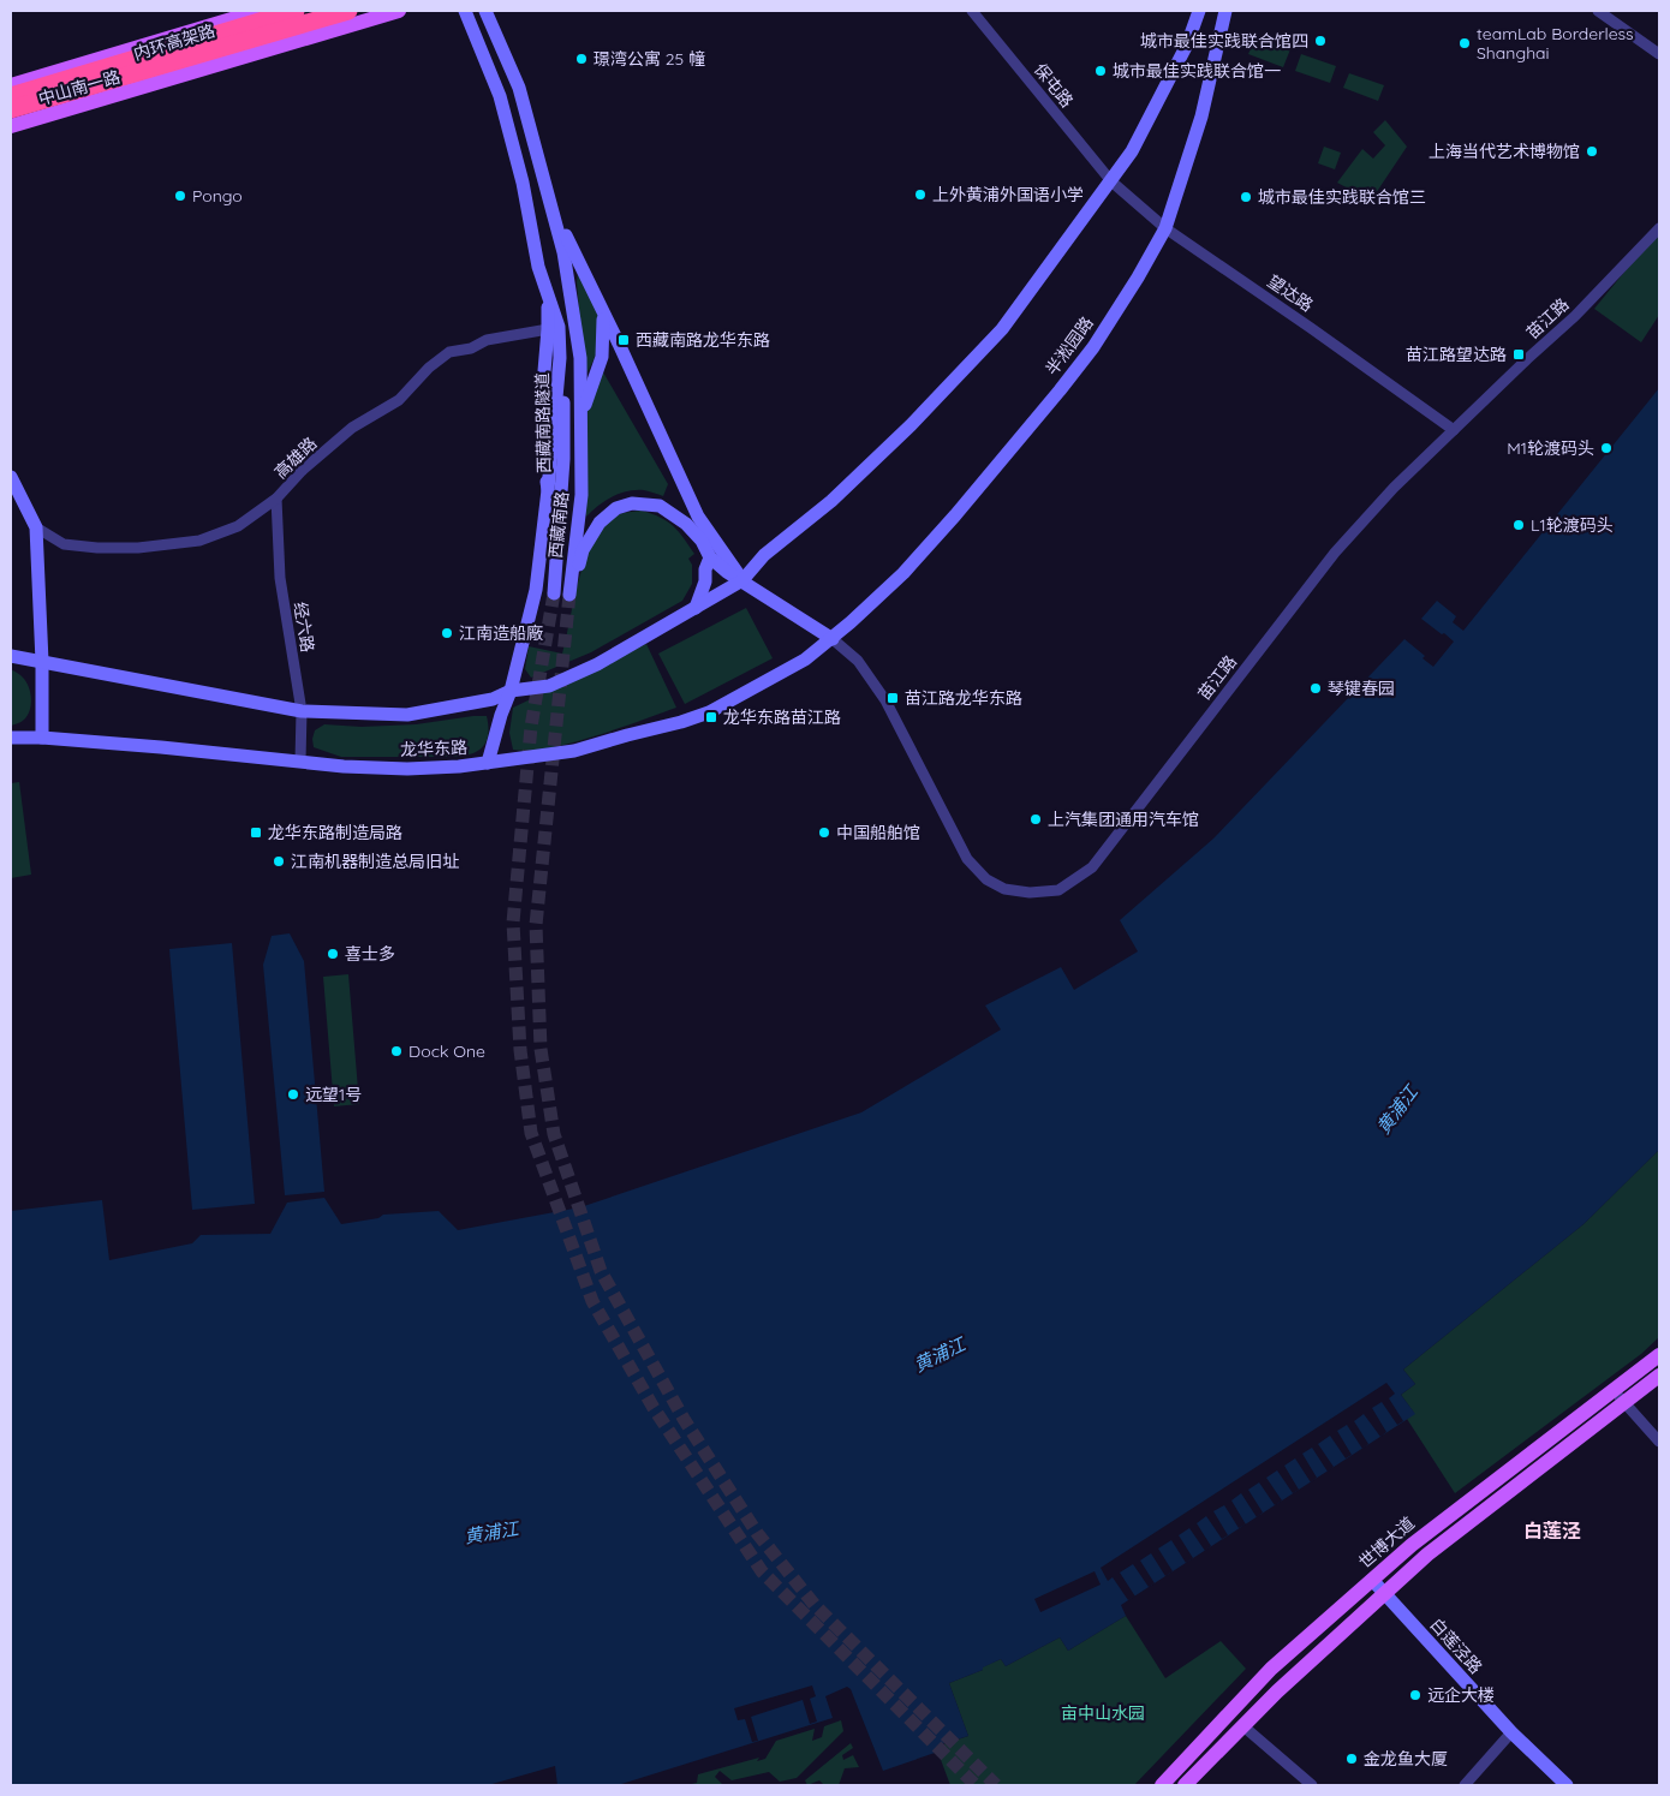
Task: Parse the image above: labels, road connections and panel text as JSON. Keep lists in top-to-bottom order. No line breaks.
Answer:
{"streets":{"highway":["内环高架路"],"main road":["中山南一路","半淞园路","西藏南路隧道","西藏南路","龙华东路","世博大道","白莲泾路"],"street":["保屯路","望达路","苗江路","高雄路","经六路"]},"crossings":[["保屯路","望达路"],["望达路","苗江路"],["望达路","半淞园路"],["苗江路","半淞园路"],["苗江路","西藏南路"],["苗江路","龙华东路"],["半淞园路","西藏南路"],["半淞园路","龙华东路"],["西藏南路隧道","西藏南路"],["高雄路","西藏南路"],["高雄路","经六路"],["西藏南路","龙华东路"],["经六路","龙华东路"],["世博大道","白莲泾路"]],"districts":["白莲泾"],"water":["黄浦江"],"parks":["亩中山水园"],"places":{"other":["城市最佳实践联合馆四","teamLab Borderless Shanghai","璟湾公寓 25 幢","城市最佳实践联合馆一","上海当代艺术博物馆","上外黄浦外国语小学","Pongo","城市最佳实践联合馆三","M1轮渡码头","L1轮渡码头","江南造船廠","琴键春园","上汽集团通用汽车馆","中国船舶馆","江南机器制造总局旧址","喜士多","Dock One","远望1号","远企大楼","金龙鱼大厦"],"transit":["西藏南路龙华东路","苗江路望达路","苗江路龙华东路","龙华东路苗江路","龙华东路制造局路"]}}
